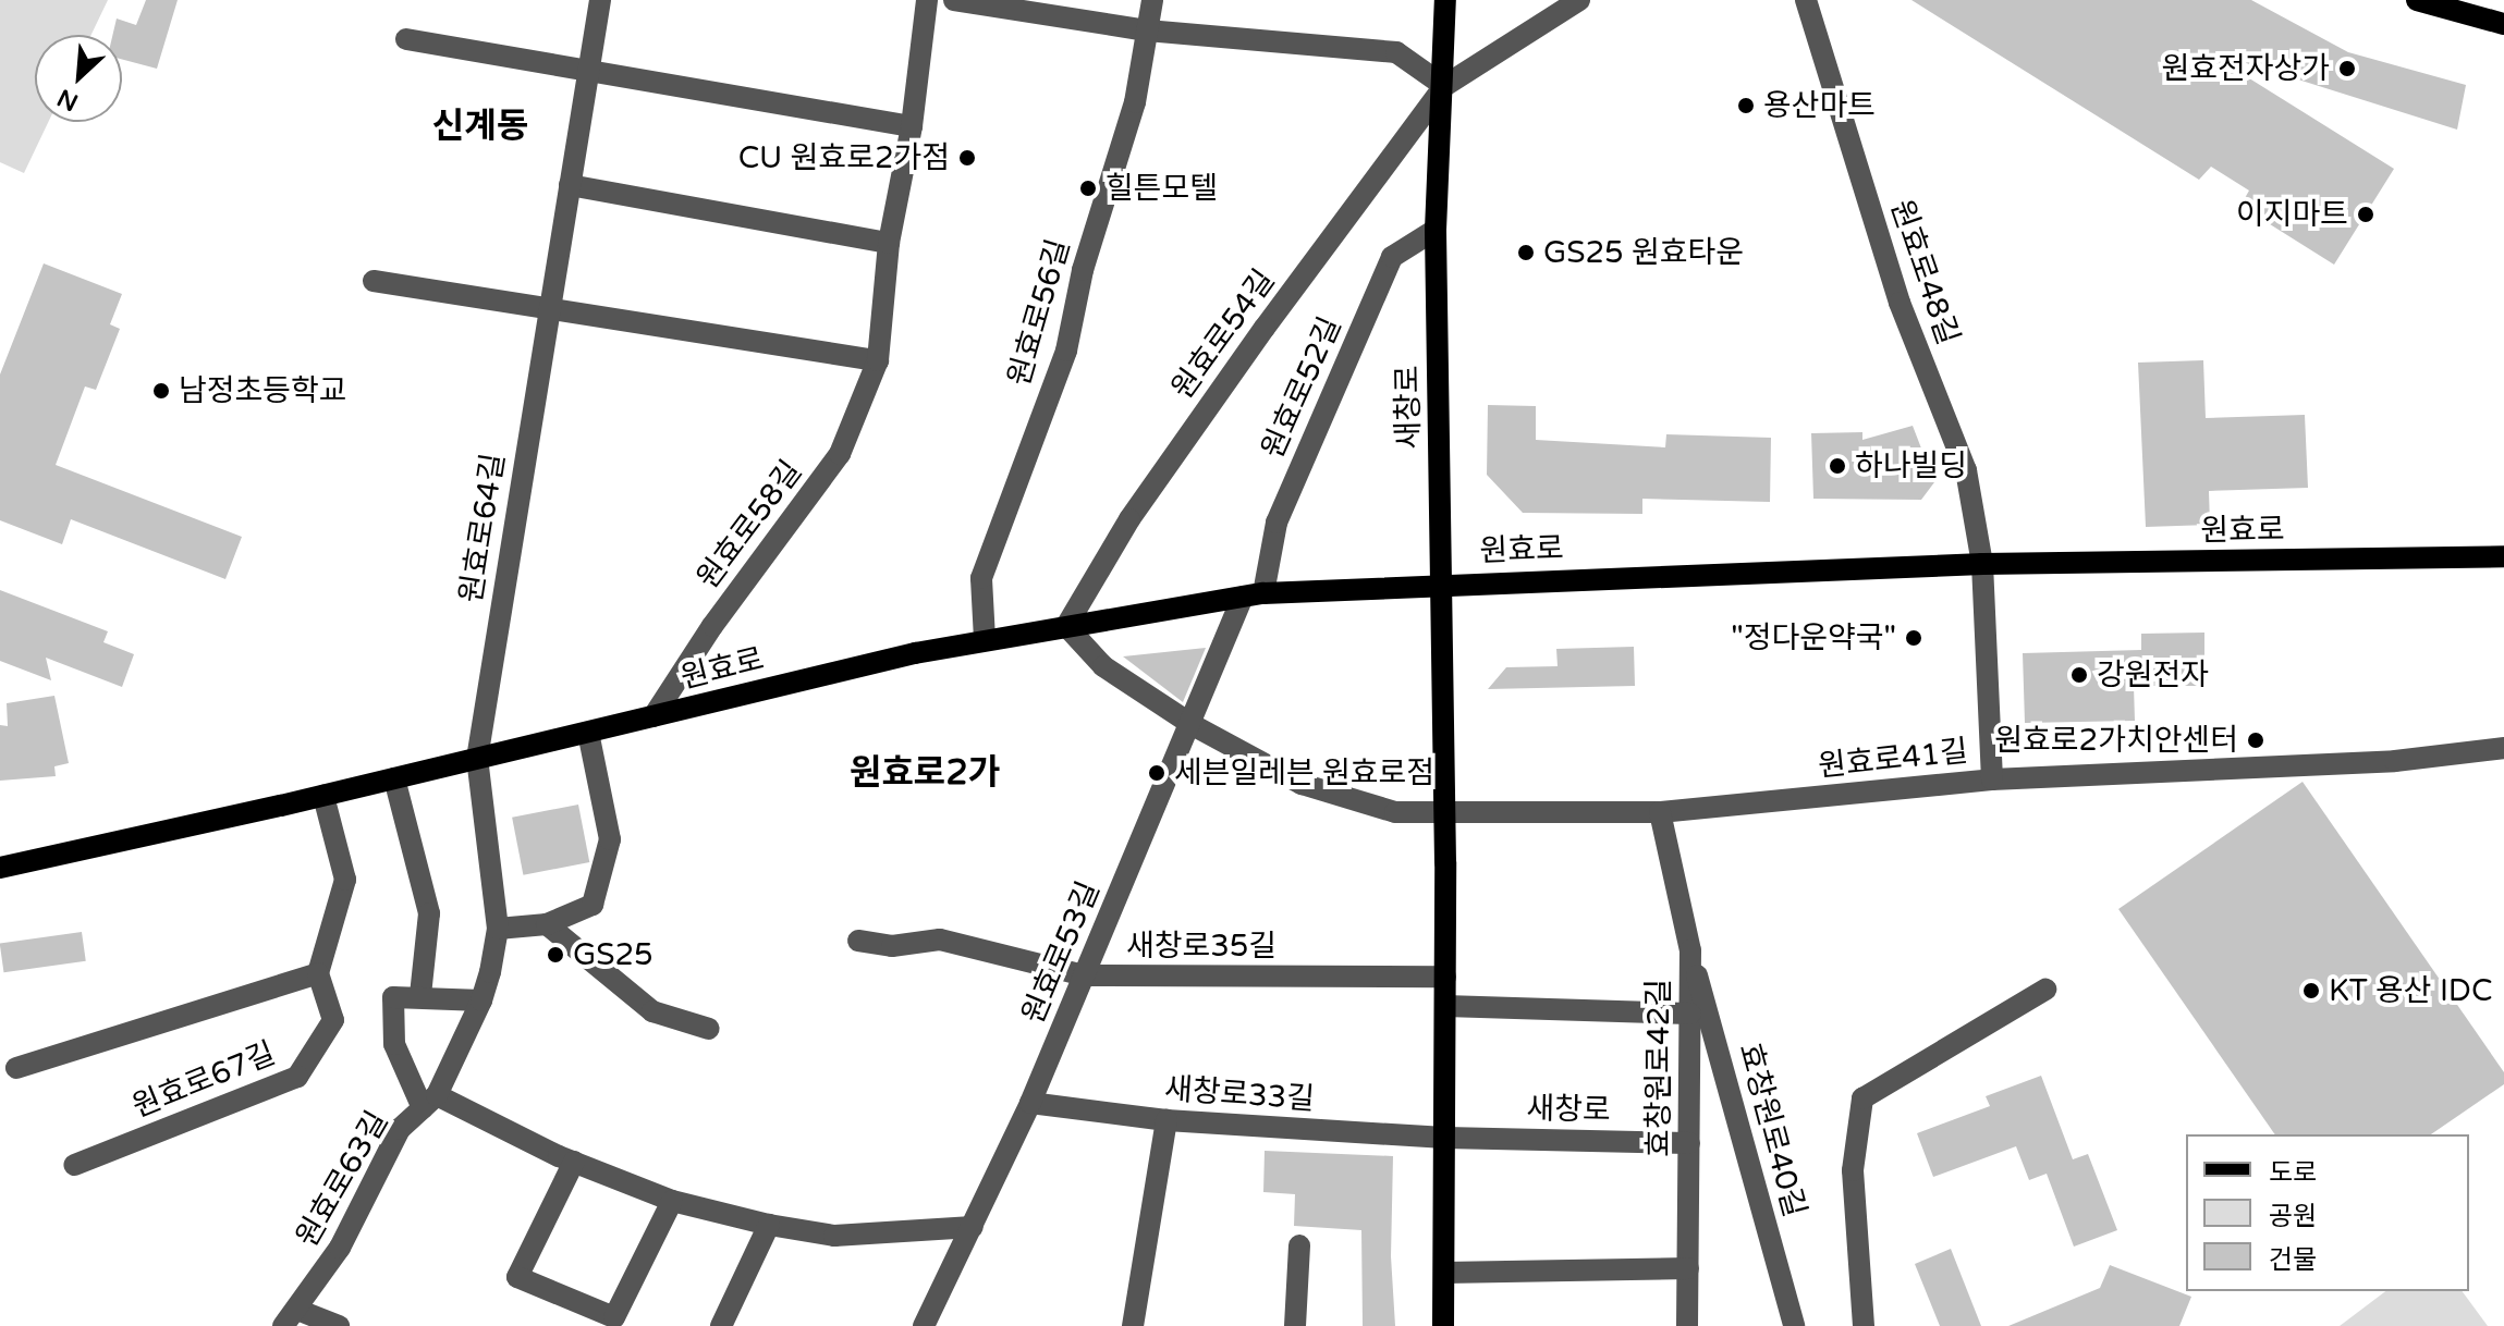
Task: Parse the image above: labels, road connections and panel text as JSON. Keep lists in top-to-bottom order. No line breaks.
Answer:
{"streets":{"main road":["새창로","원효로"],"street":["원효로48길","원효로56길","원효로54길","원효로52길","원효로58길","원효로64길","원효로41길","새창로35길","원효로53길","효창원로42길","원효로67길","새창로33길","효창원로40길","원효로63길"]},"crossings":[["원효로48길","원효로"],["원효로56길","원효로"],["원효로54길","새창로"],["원효로54길","원효로"],["원효로52길","새창로"],["원효로52길","원효로"],["원효로52길","원효로53길"],["새창로","원효로"],["새창로","원효로41길"],["새창로","새창로35길"],["새창로","효창원로42길"],["새창로","새창로33길"],["원효로58길","원효로"],["원효로64길","원효로"],["원효로64길","원효로63길"],["원효로","원효로53길"],["원효로","원효로63길"],["원효로41길","효창원로42길"],["새창로35길","원효로53길"],["원효로53길","새창로33길"],["효창원로42길","효창원로40길"]],"districts":["신계동","원효로2가"],"places":["원효전자상가","용산마트","CU 원효로2가점","힐튼모텔","이지마트","GS25 원효타운","남정초등학교","하나빌딩","\"정다운약국\"","강원전자","원효로2가치안센터","세븐일레븐 원효로점","GS25","KT 용산 IDC"],"legend":["도로","공원","건물"],"north":"bottom left"}
